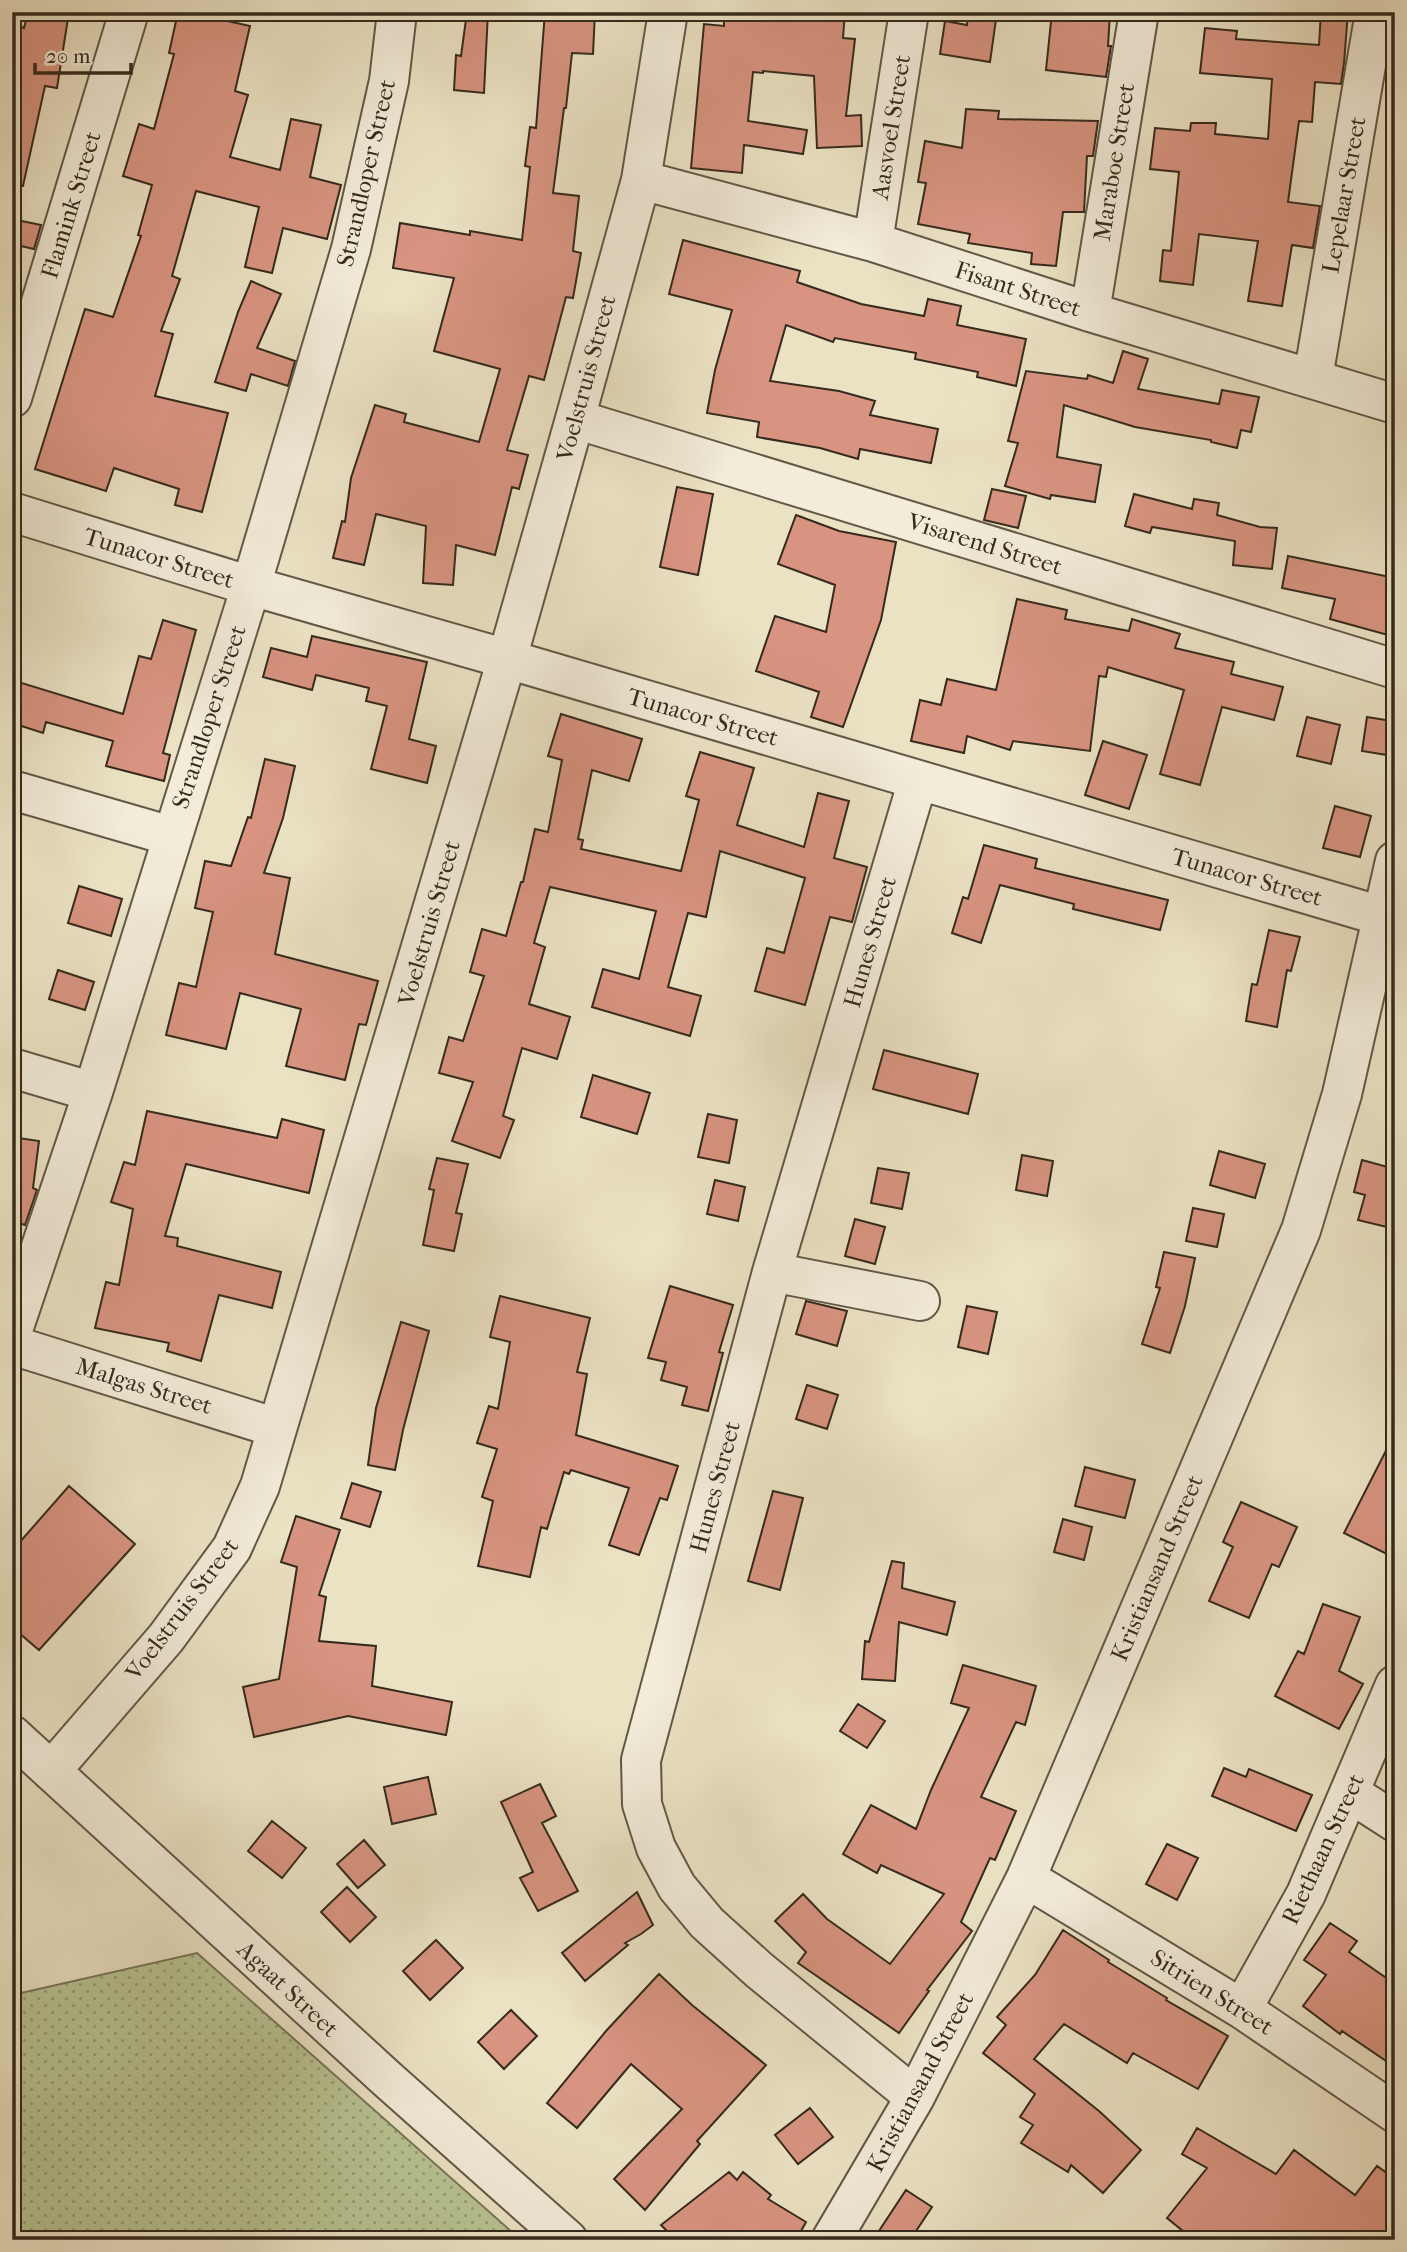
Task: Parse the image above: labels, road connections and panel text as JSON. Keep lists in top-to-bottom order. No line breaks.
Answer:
{"streets":{"street":["Aasvoel Street","Maraboe Street","Strandloper Street","Lepelaar Street","Flamink Street","Fisant Street","Voelstruis Street","Visarend Street","Tunacor Street","Hunes Street","Malgas Street","Kristiansand Street","Riethaan Street","Agaat Street","Sitrien Street"]},"crossings":[["Aasvoel Street","Fisant Street"],["Maraboe Street","Fisant Street"],["Strandloper Street","Tunacor Street"],["Lepelaar Street","Fisant Street"],["Fisant Street","Voelstruis Street"],["Voelstruis Street","Visarend Street"],["Voelstruis Street","Tunacor Street"],["Voelstruis Street","Malgas Street"],["Voelstruis Street","Agaat Street"],["Tunacor Street","Hunes Street"],["Tunacor Street","Kristiansand Street"],["Hunes Street","Kristiansand Street"],["Kristiansand Street","Sitrien Street"],["Riethaan Street","Sitrien Street"]],"scale_bar":"20 m"}
